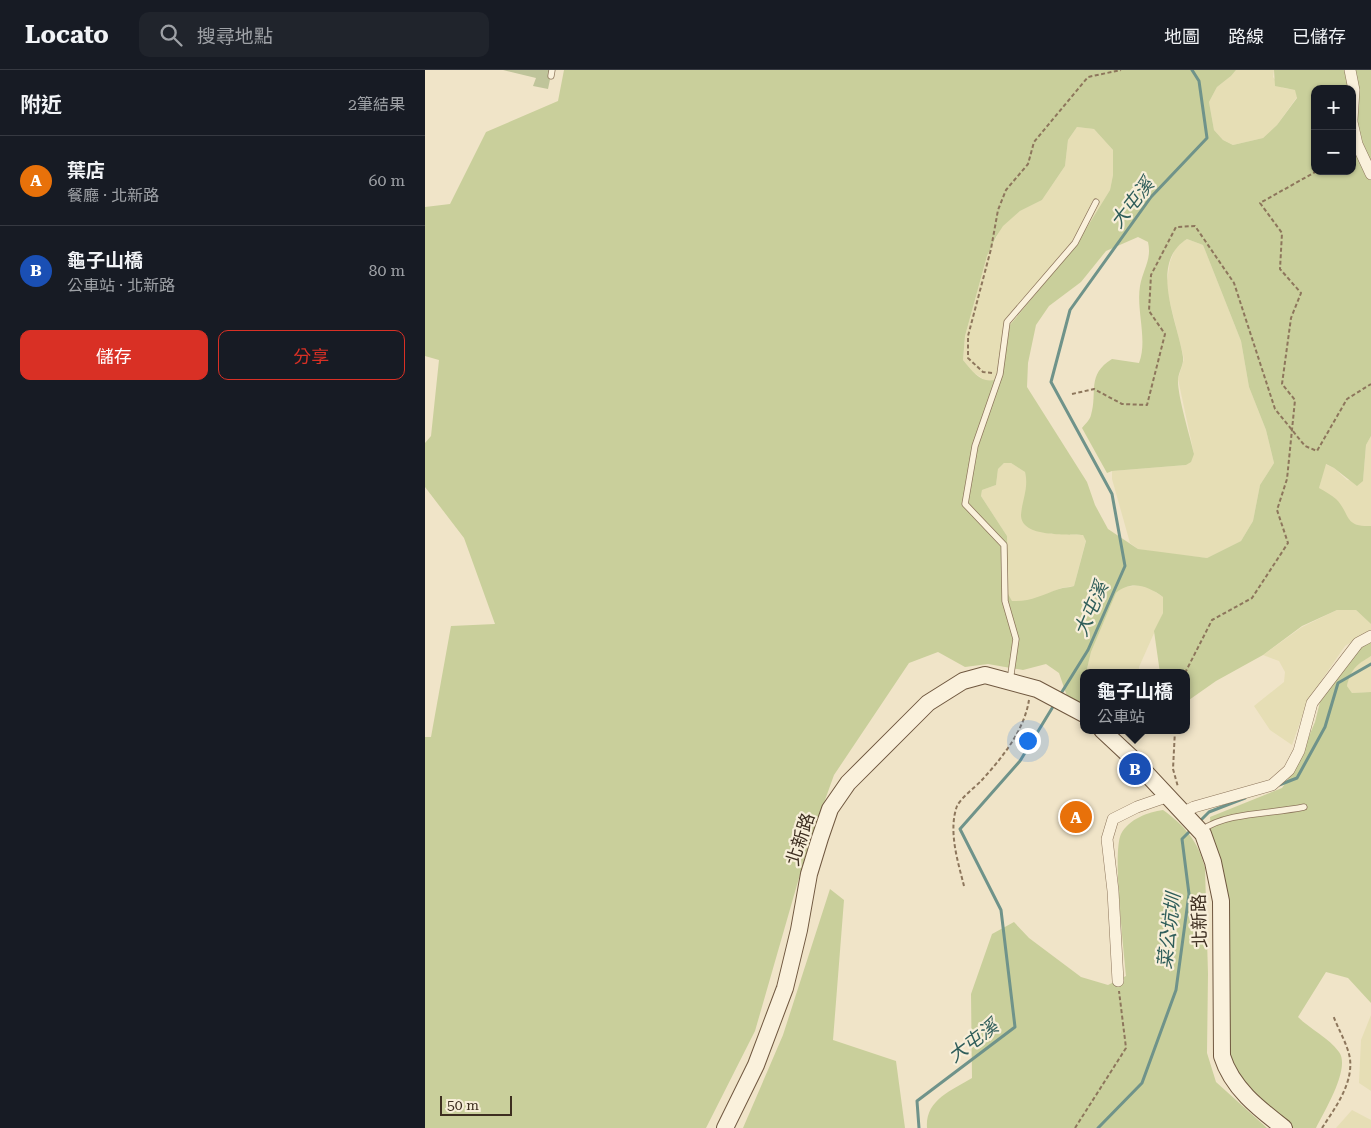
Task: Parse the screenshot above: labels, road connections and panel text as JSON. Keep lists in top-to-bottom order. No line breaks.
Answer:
{"streets":{"main road":["北新路"]},"water":["大屯溪","菜公坑圳"],"scale_bar":"50 m","page":{"header":"Locato","search":"搜尋地點","nav":["地圖","路線","已儲存"],"heading":["附近","2筆結果"],"map_buttons":["+","−"],"list":[{"mark":"A","name":"葉店","note":"餐廳 · 北新路","value":"60 m"},{"mark":"B","name":"龜子山橋","note":"公車站 · 北新路","value":"80 m"}],"buttons":["儲存","分享"],"popup":["龜子山橋","公車站"],"pins":["B","A"],"scale":"50 m"}}
